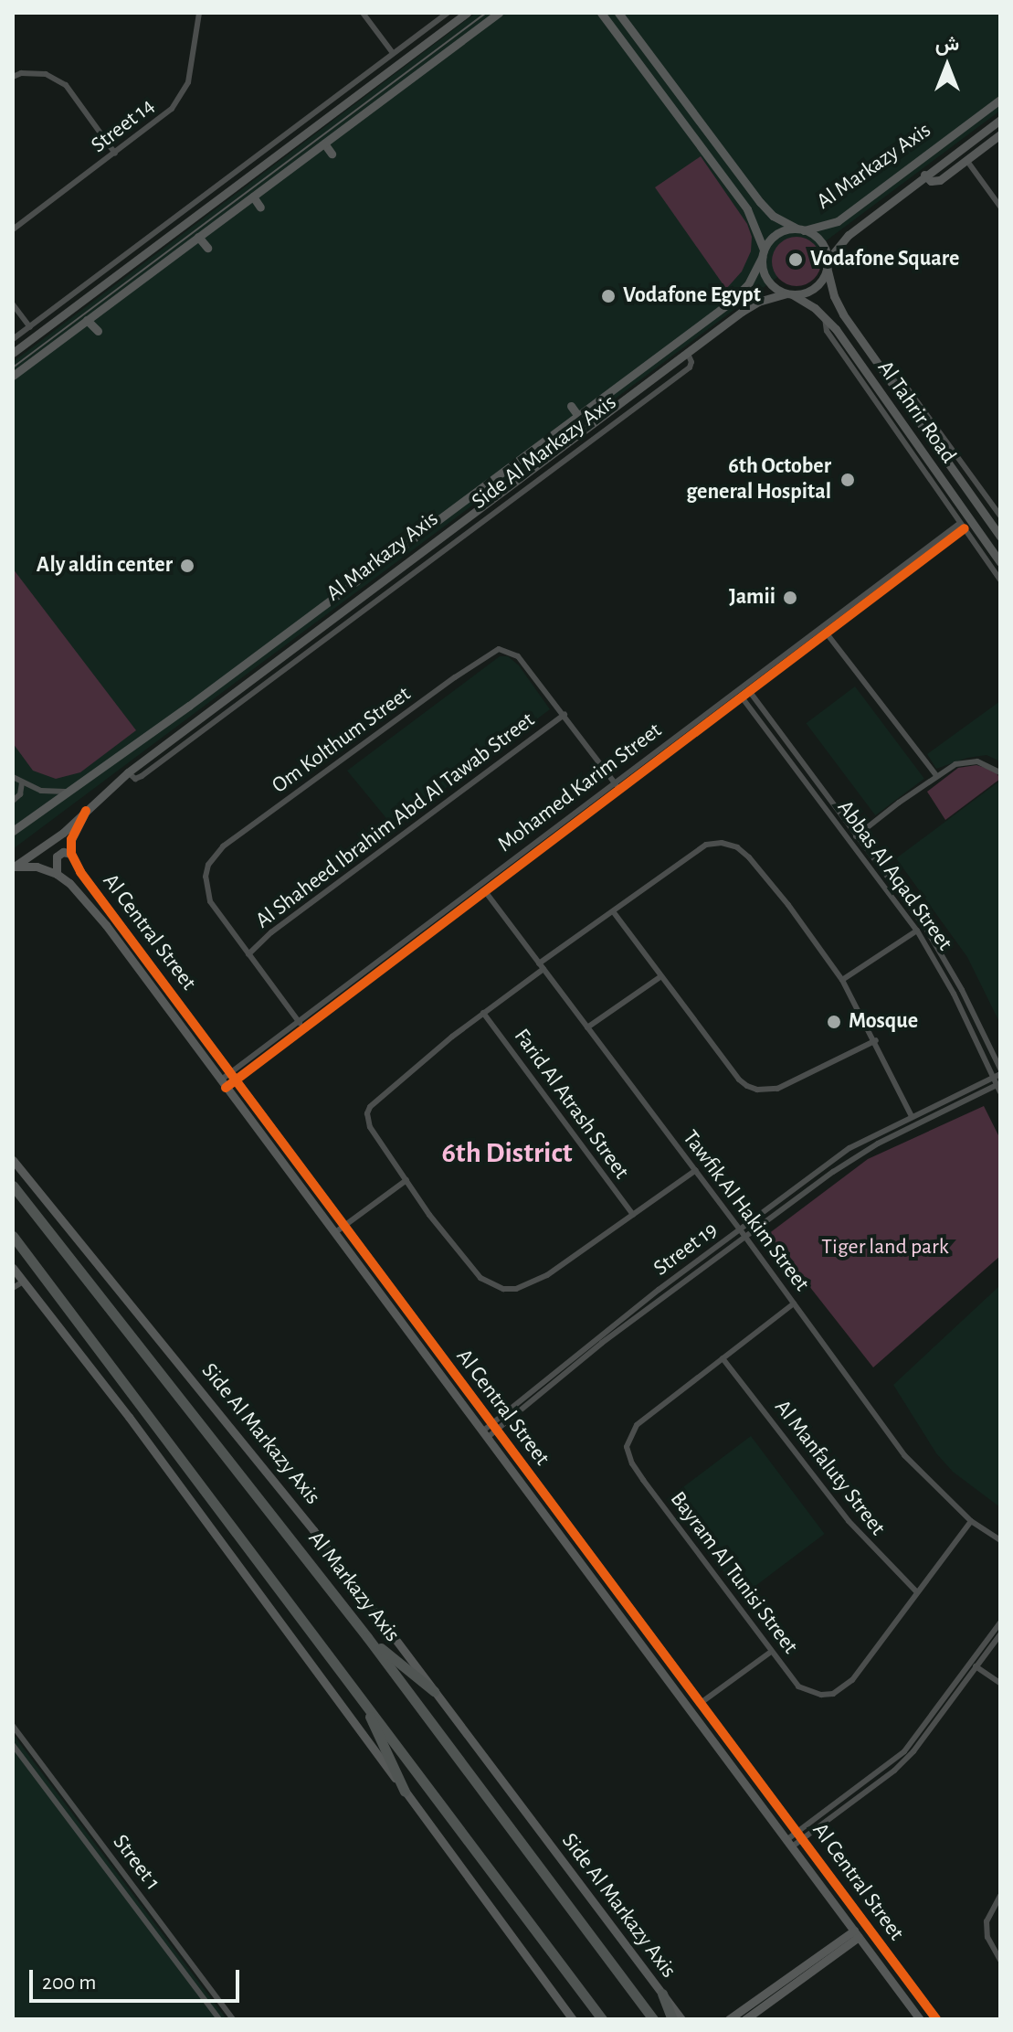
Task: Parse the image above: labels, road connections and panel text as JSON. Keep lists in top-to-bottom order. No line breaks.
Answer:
{"streets":{"highway":["Al Markazy Axis"],"main road":["Al Tahrir Road","Side Al Markazy Axis","Al Central Street"],"street":["Street 14","Om Kolthum Street","Mohamed Karim Street","Al Shaheed Ibrahim Abd Al Tawab Street","Abbas Al Aqad Street","Farid Al Atrash Street","Tawfik Al Hakim Street","Street 19","Al Manfaluty Street","Bayram Al Tunisi Street","Street 1"]},"crossings":[["Al Markazy Axis","Al Tahrir Road"],["Al Markazy Axis","Side Al Markazy Axis"],["Om Kolthum Street","Mohamed Karim Street"],["Om Kolthum Street","Al Shaheed Ibrahim Abd Al Tawab Street"],["Mohamed Karim Street","Abbas Al Aqad Street"],["Mohamed Karim Street","Al Central Street"],["Mohamed Karim Street","Tawfik Al Hakim Street"],["Abbas Al Aqad Street","Street 19"],["Al Central Street","Street 19"],["Tawfik Al Hakim Street","Street 19"],["Tawfik Al Hakim Street","Bayram Al Tunisi Street"],["Al Manfaluty Street","Bayram Al Tunisi Street"]],"districts":["6th District"],"parks":["Tiger land park"],"places":["Vodafone Square","Vodafone Egypt","6th October general Hospital","Aly aldin center","Jamii","Mosque"],"scale_bar":"200 m","north":"top"}
